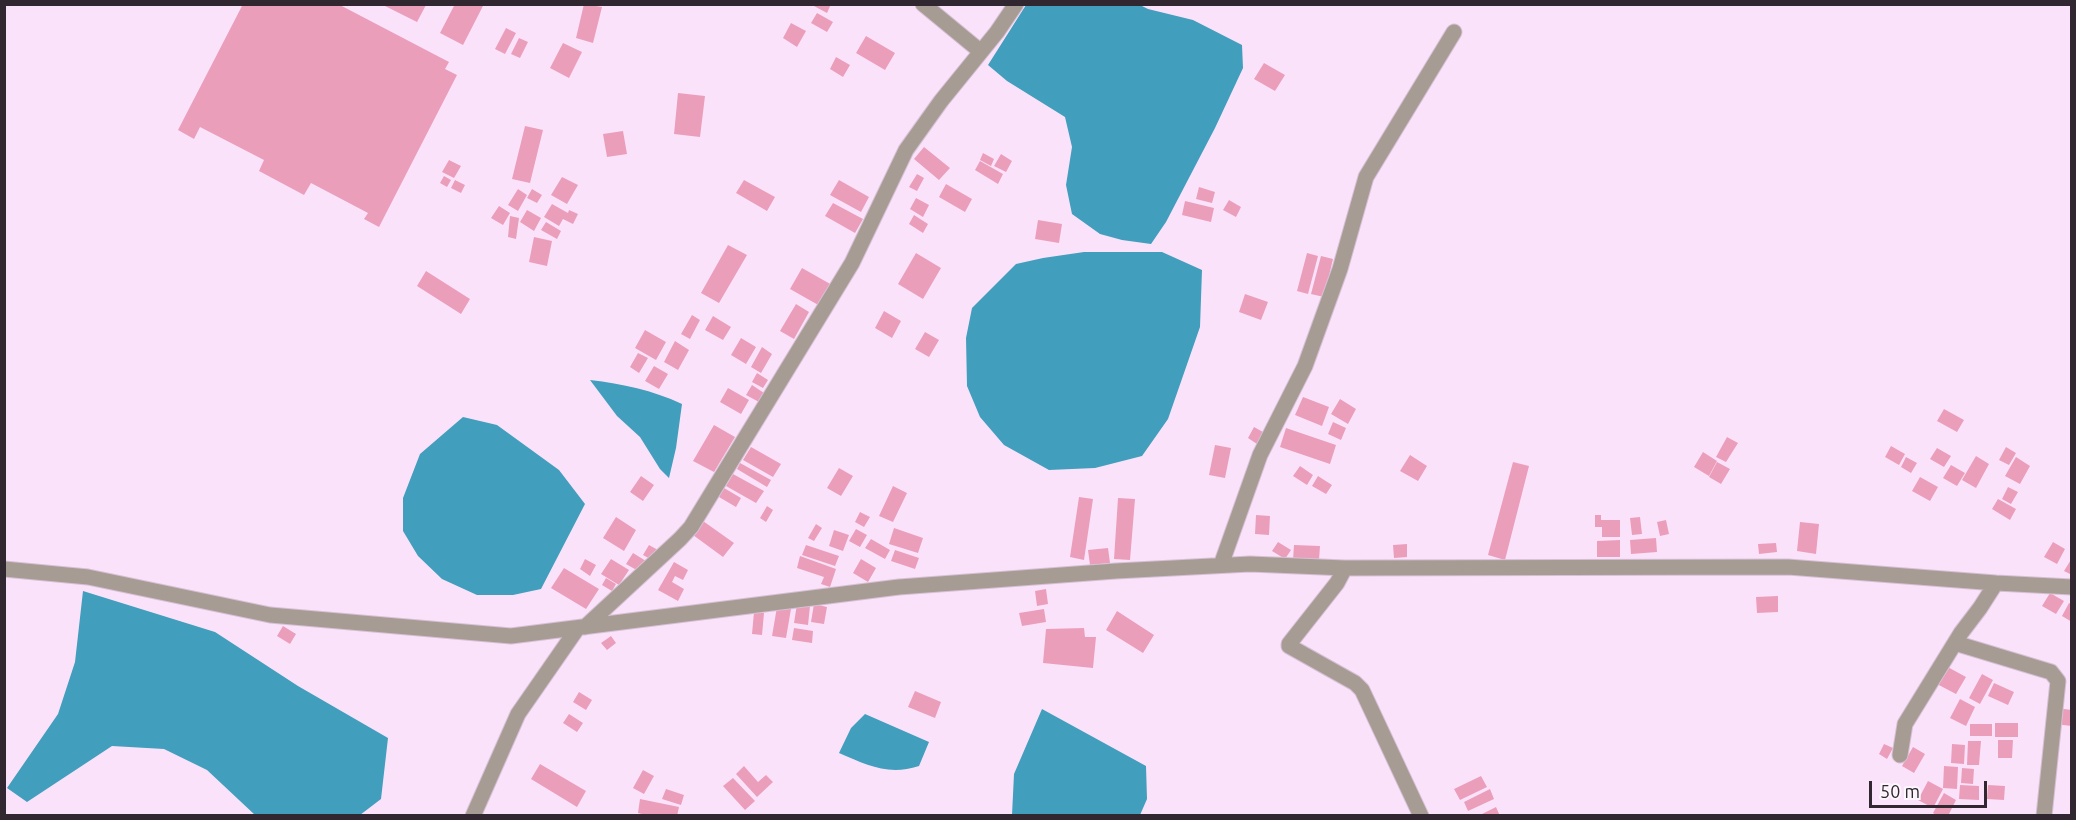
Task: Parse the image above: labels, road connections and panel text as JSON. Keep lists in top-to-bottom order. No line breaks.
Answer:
{"scale_bar":"50 m"}
